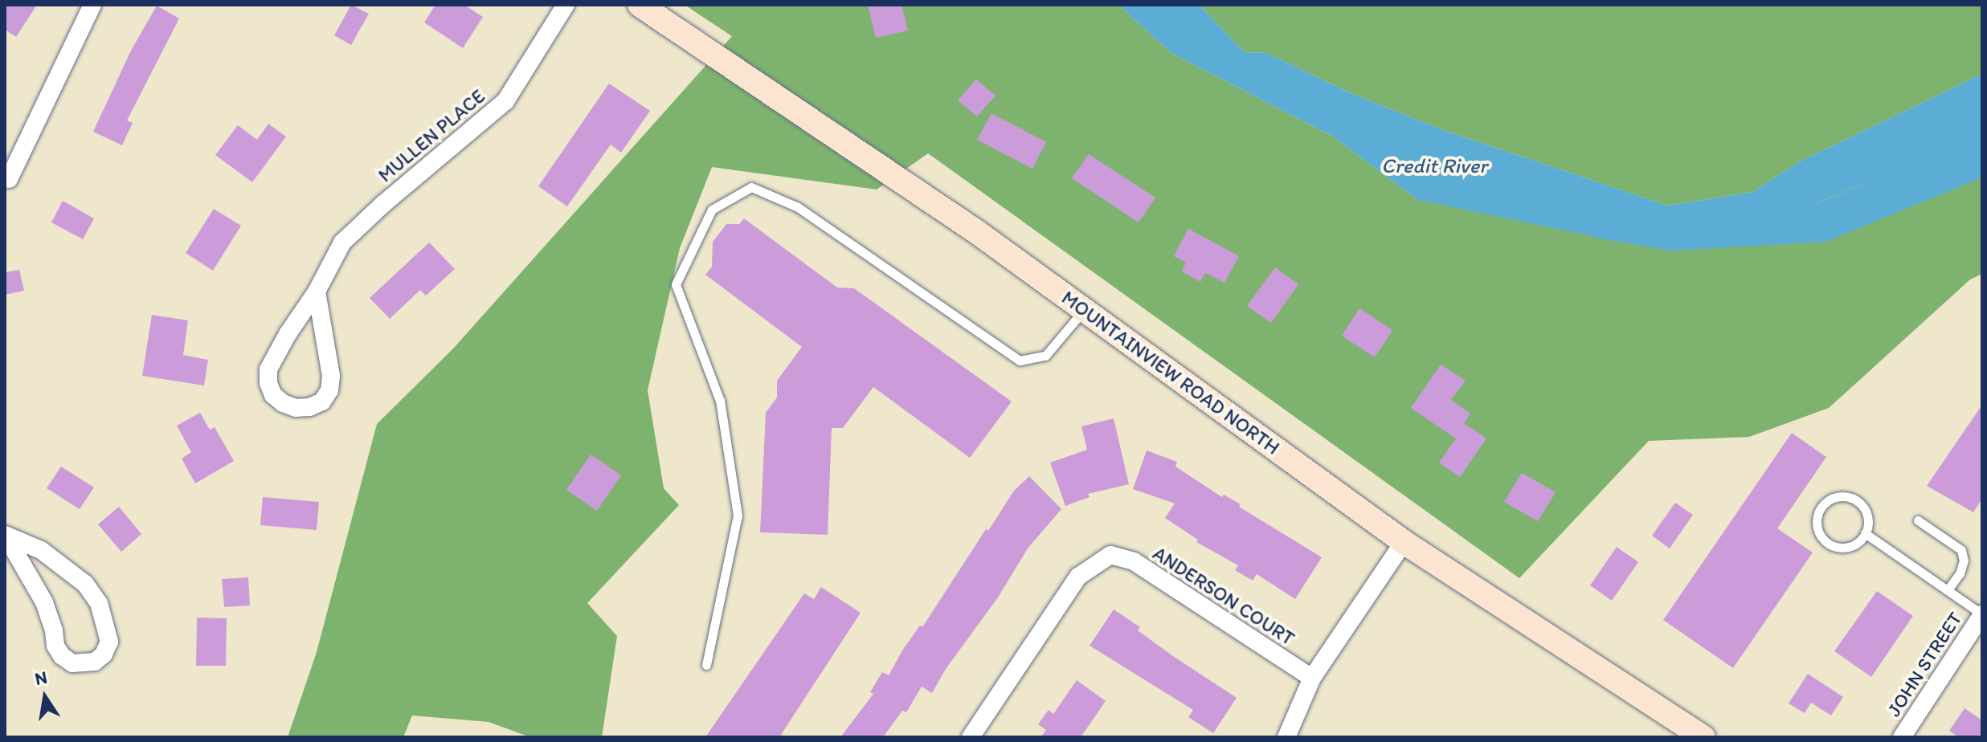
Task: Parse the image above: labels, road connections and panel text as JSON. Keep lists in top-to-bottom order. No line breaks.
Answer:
{"streets":{"main road":["MOUNTAINVIEW ROAD NORTH"],"street":["MULLEN PLACE","ANDERSON COURT","JOHN STREET"]},"water":["Credit River"],"north":"top"}
